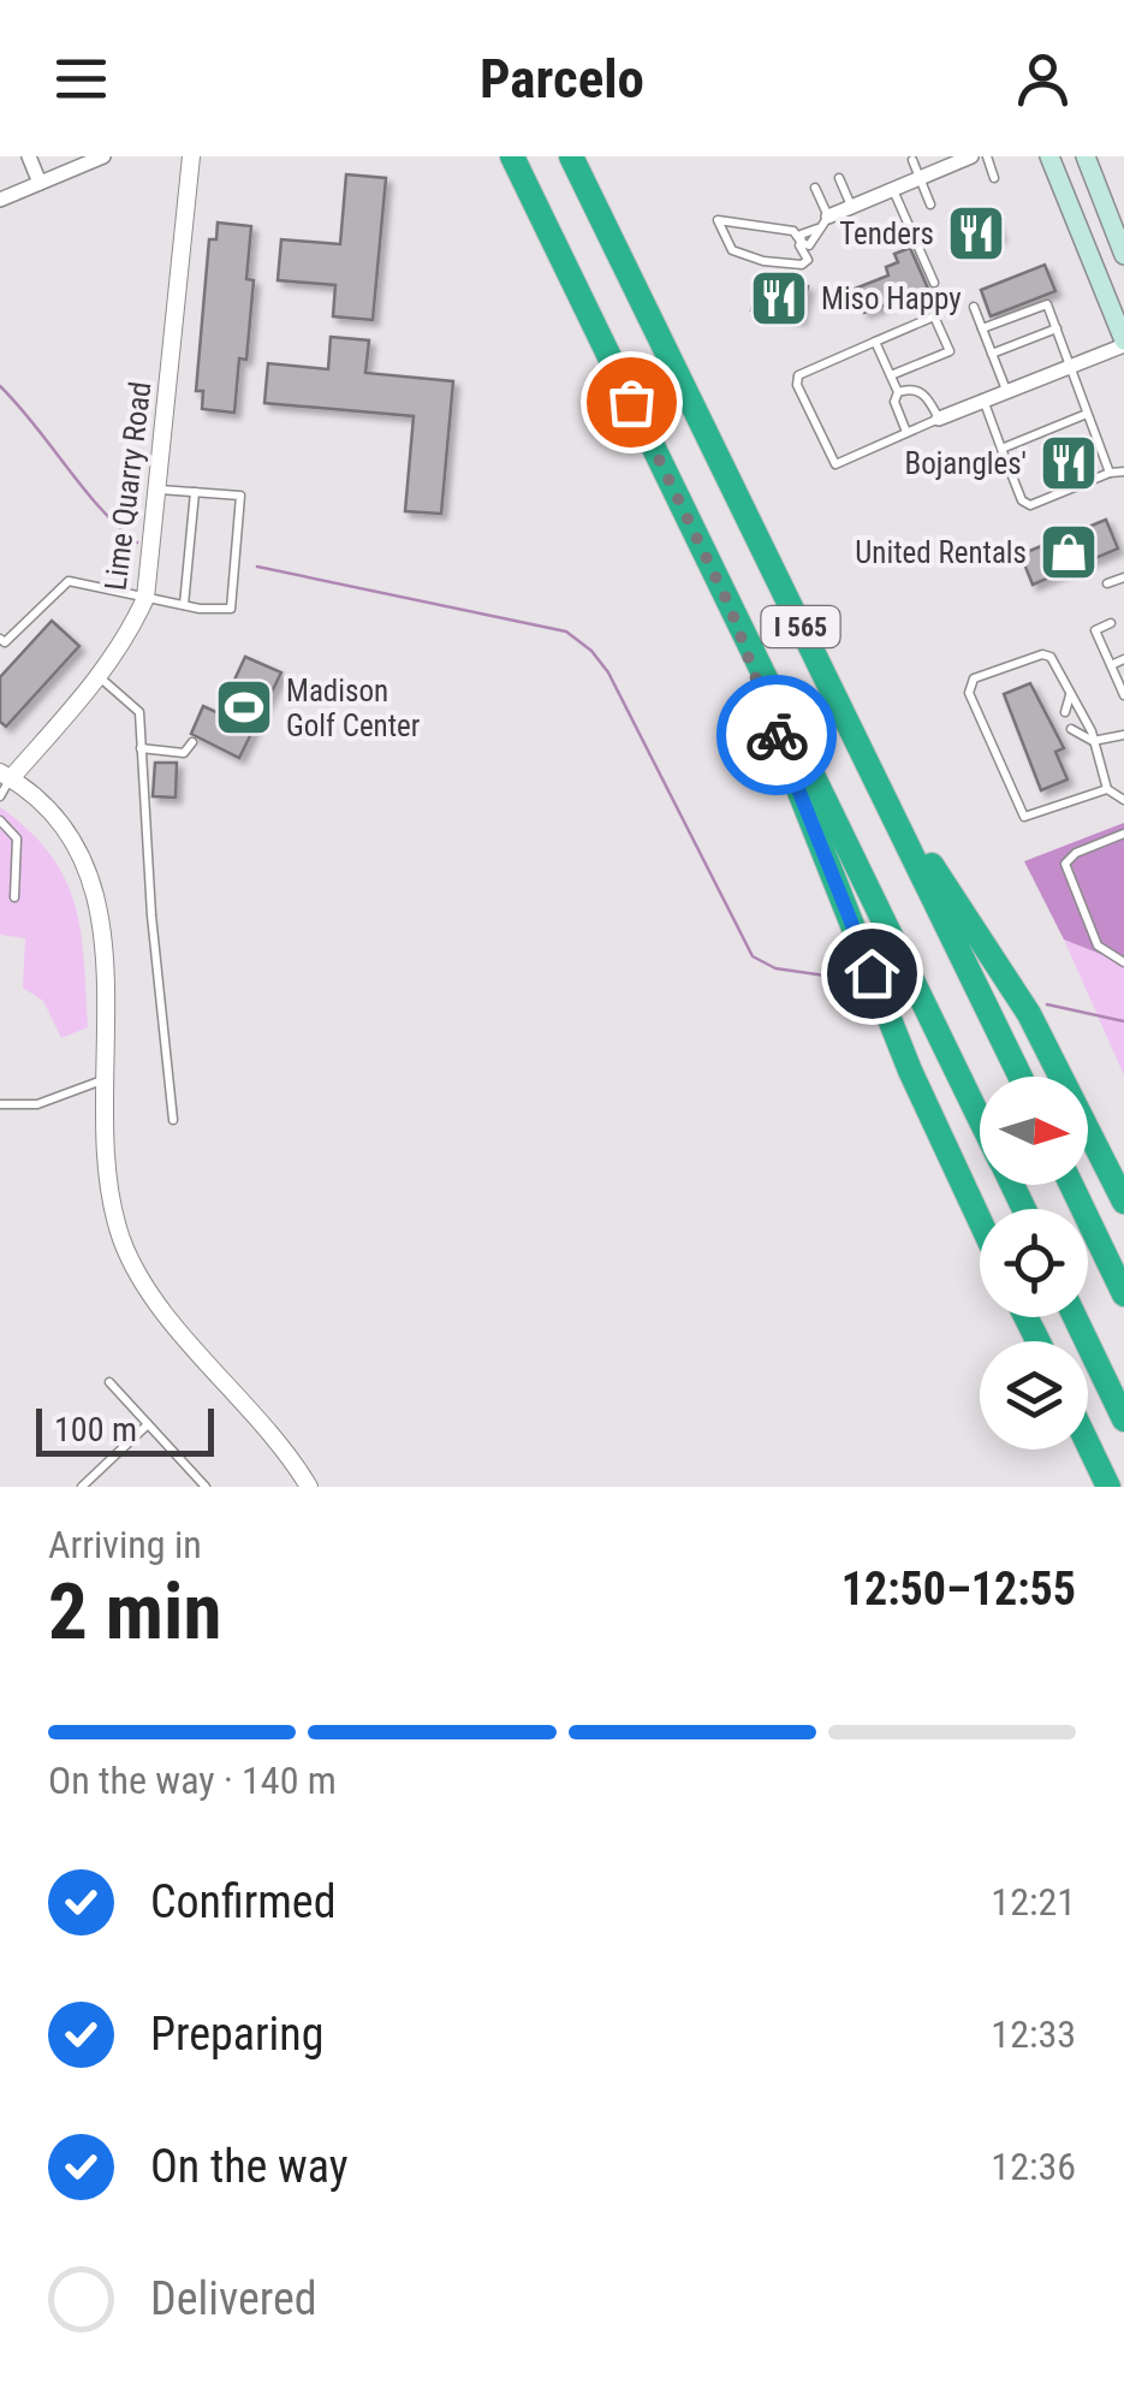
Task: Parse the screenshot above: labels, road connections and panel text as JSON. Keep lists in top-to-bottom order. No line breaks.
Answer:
{"streets":{"highway":["I 565"],"street":["Lime Quarry Road"]},"places":{"restaurant":["Tenders","Miso Happy","Bojangles'"],"shop":["United Rentals"],"sports":["Madison Golf Center"]},"scale_bar":"100 m","north":"right","page":{"header":"Parcelo","scale":"100 m","heading":["2 min","Arriving in","12:50–12:55"],"bar":"On the way · 140 m","list":[["Confirmed","12:21"],["Preparing","12:33"],["On the way","12:36"],"Delivered"]}}
